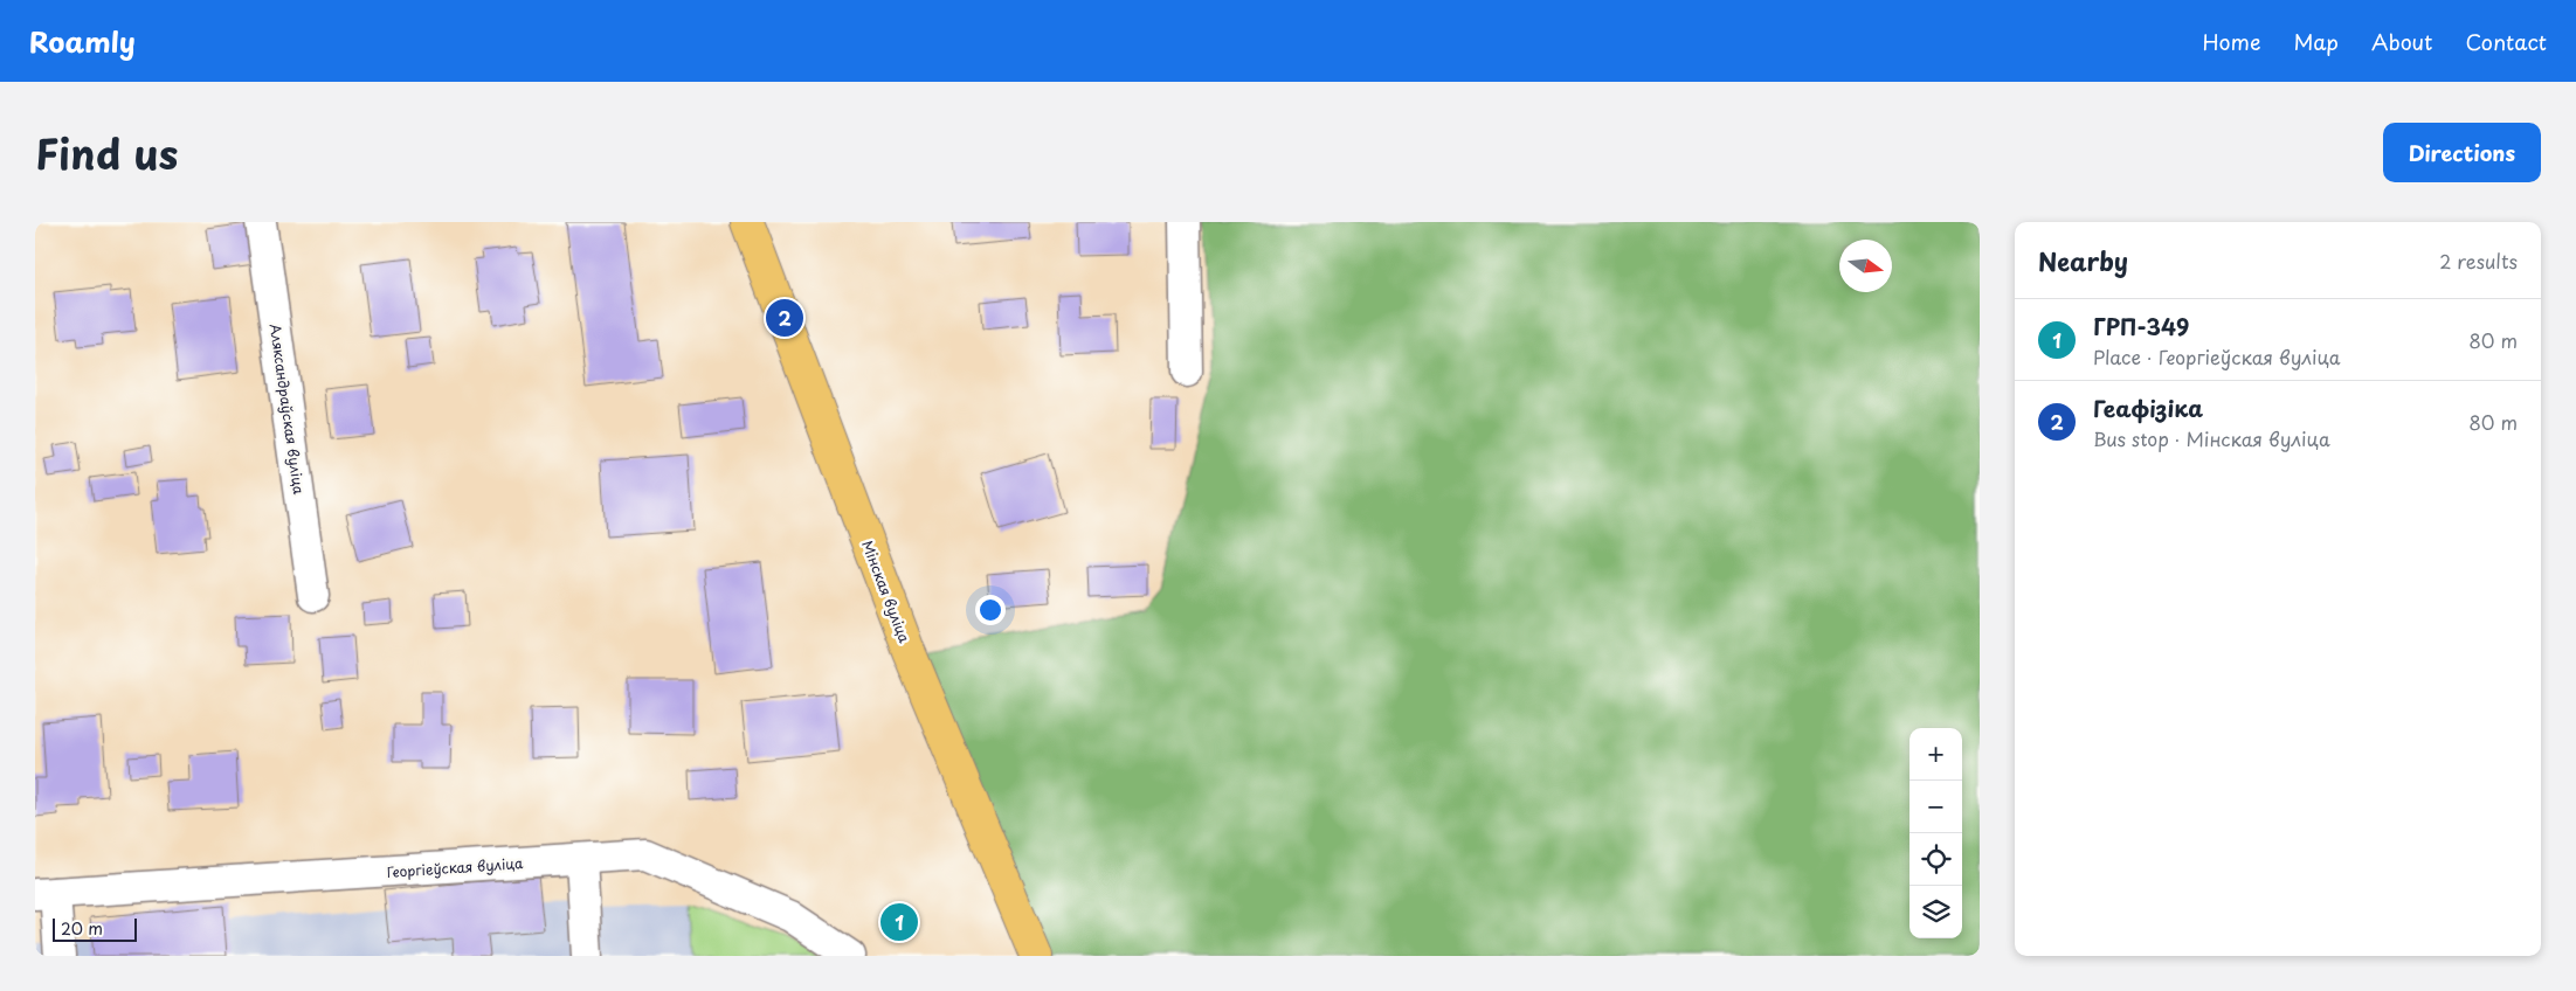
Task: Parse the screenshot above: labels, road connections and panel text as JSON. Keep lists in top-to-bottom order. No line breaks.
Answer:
{"streets":{"main road":["Мінская вуліца"],"street":["Аляксандраўская вуліца","Георгіеўская вуліца"]},"scale_bar":"20 m","north":"right","page":{"header":"Roamly","nav":["Home","Map","About","Contact"],"title":"Find us","buttons":"Directions","heading":["Nearby","2 results"],"pins":["2","1"],"list":[{"mark":"1","name":"ГРП-349","note":"Place · Георгіеўская вуліца","value":"80 m"},{"mark":"2","name":"Геафізіка","note":"Bus stop · Мінская вуліца","value":"80 m"}],"map_buttons":["+","−"],"scale":"20 m"}}
